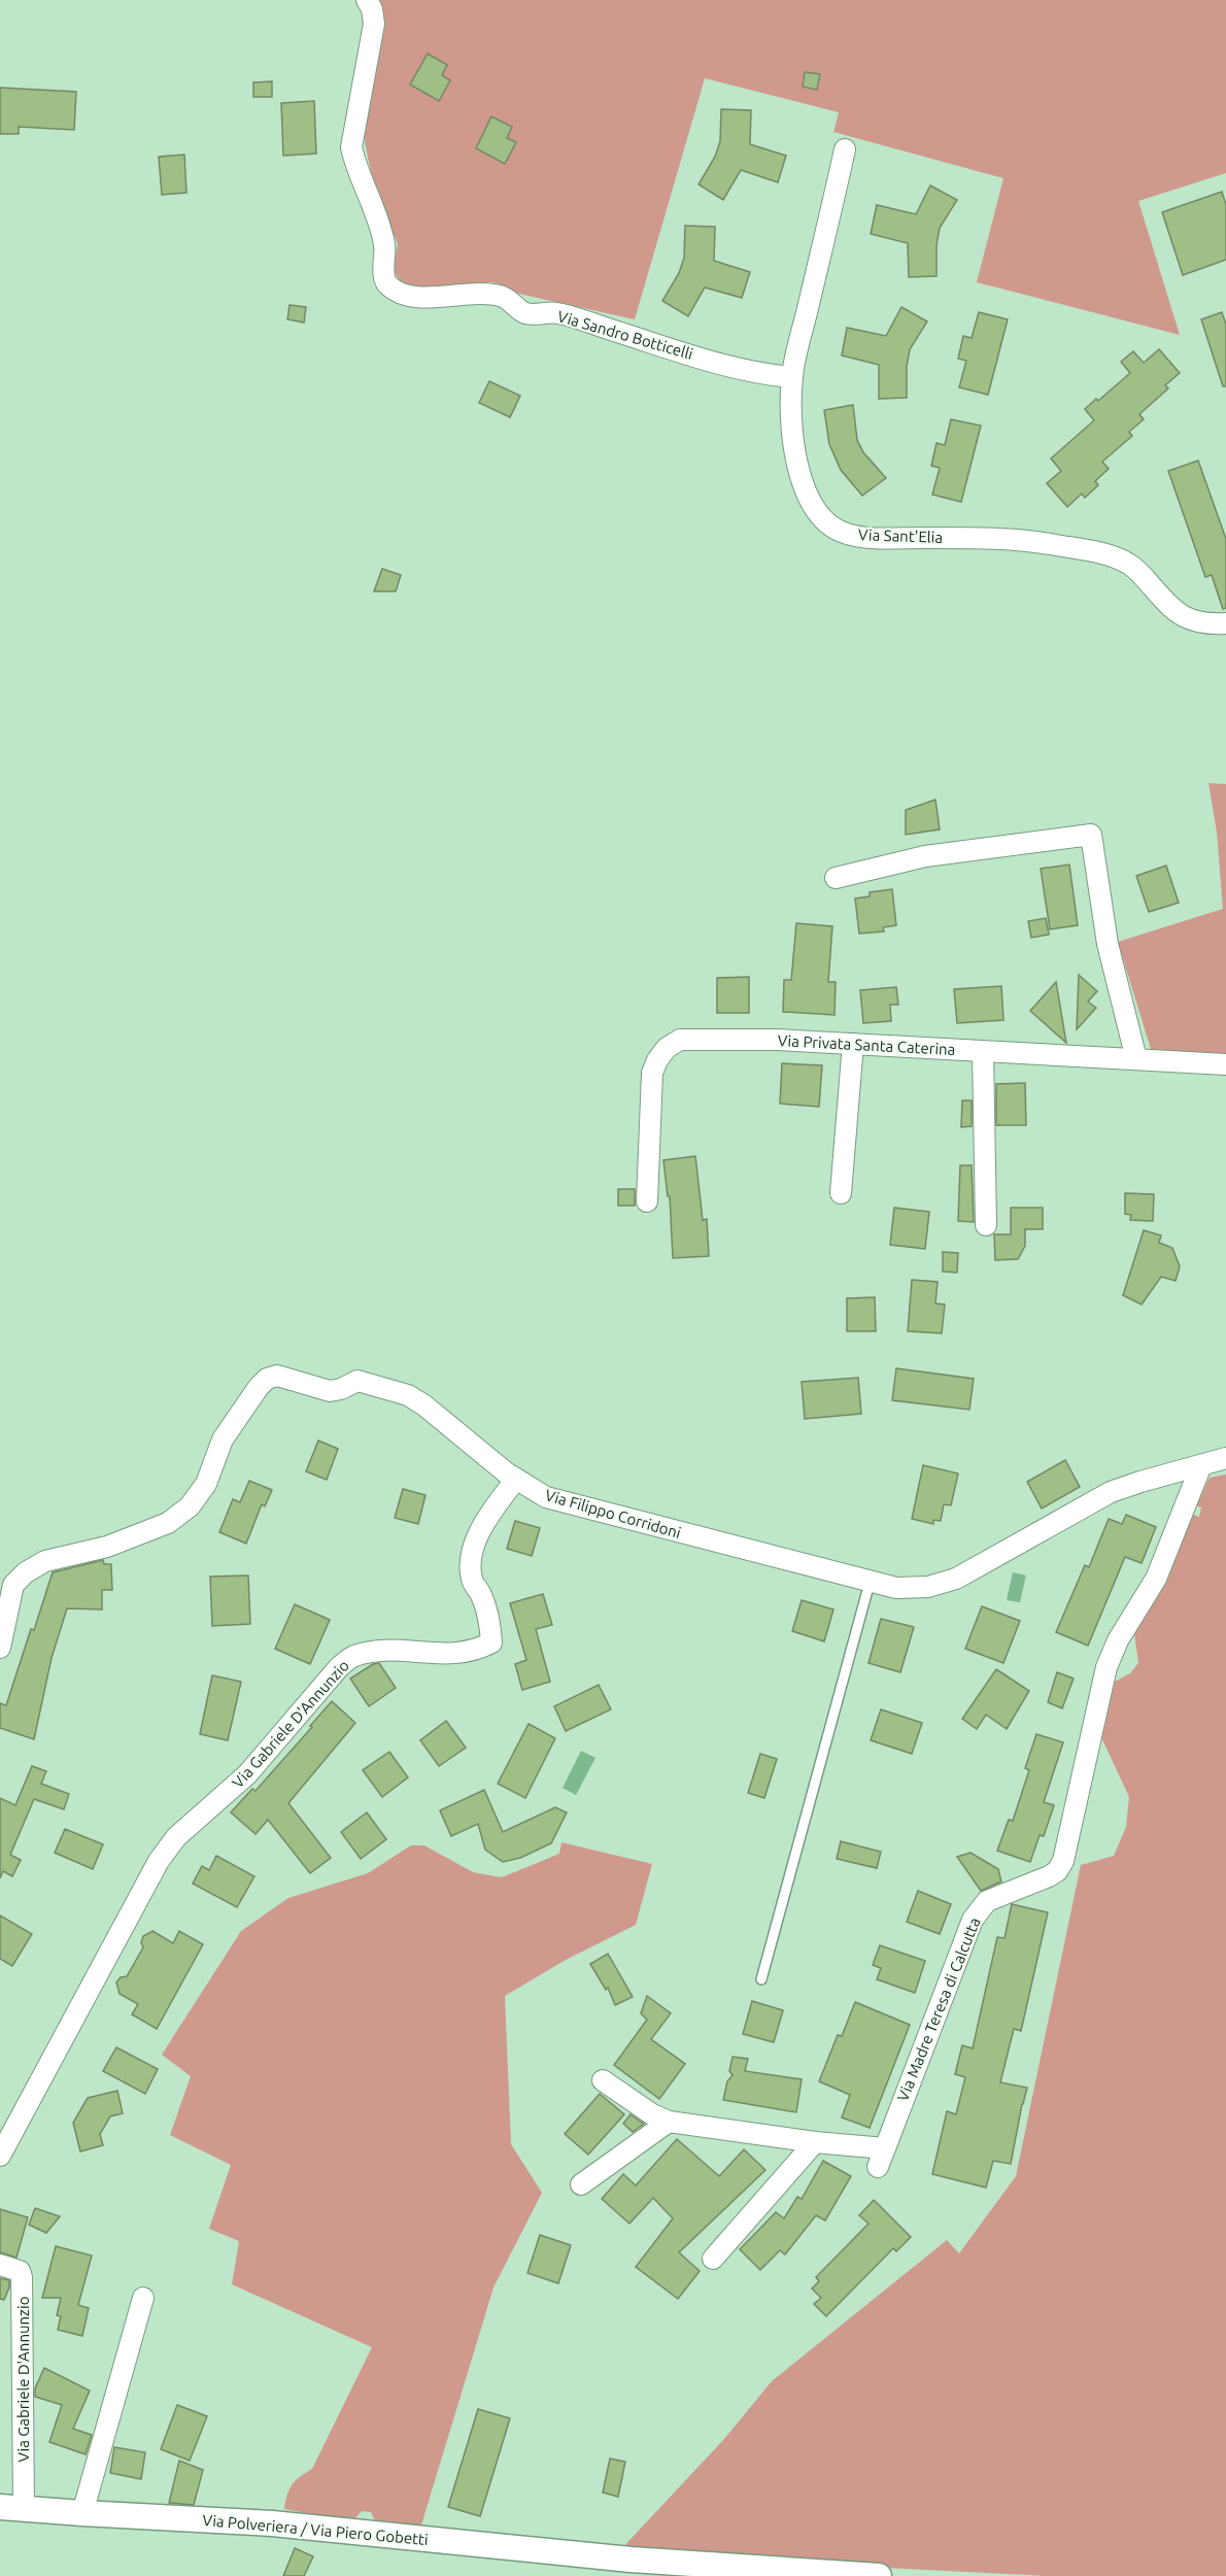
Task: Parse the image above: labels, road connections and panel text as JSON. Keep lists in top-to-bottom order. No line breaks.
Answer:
{"streets":{"street":["Via Sandro Botticelli","Via Sant'Elia","Via Privata Santa Caterina","Via Filippo Corridoni","Via Gabriele D'Annunzio","Via Madre Teresa di Calcutta","Via Polveriera / Via Piero Gobetti"]},"crossings":[["Via Sandro Botticelli","Via Sant'Elia"],["Via Filippo Corridoni","Via Gabriele D'Annunzio"],["Via Filippo Corridoni","Via Madre Teresa di Calcutta"],["Via Gabriele D'Annunzio","Via Polveriera / Via Piero Gobetti"]]}
